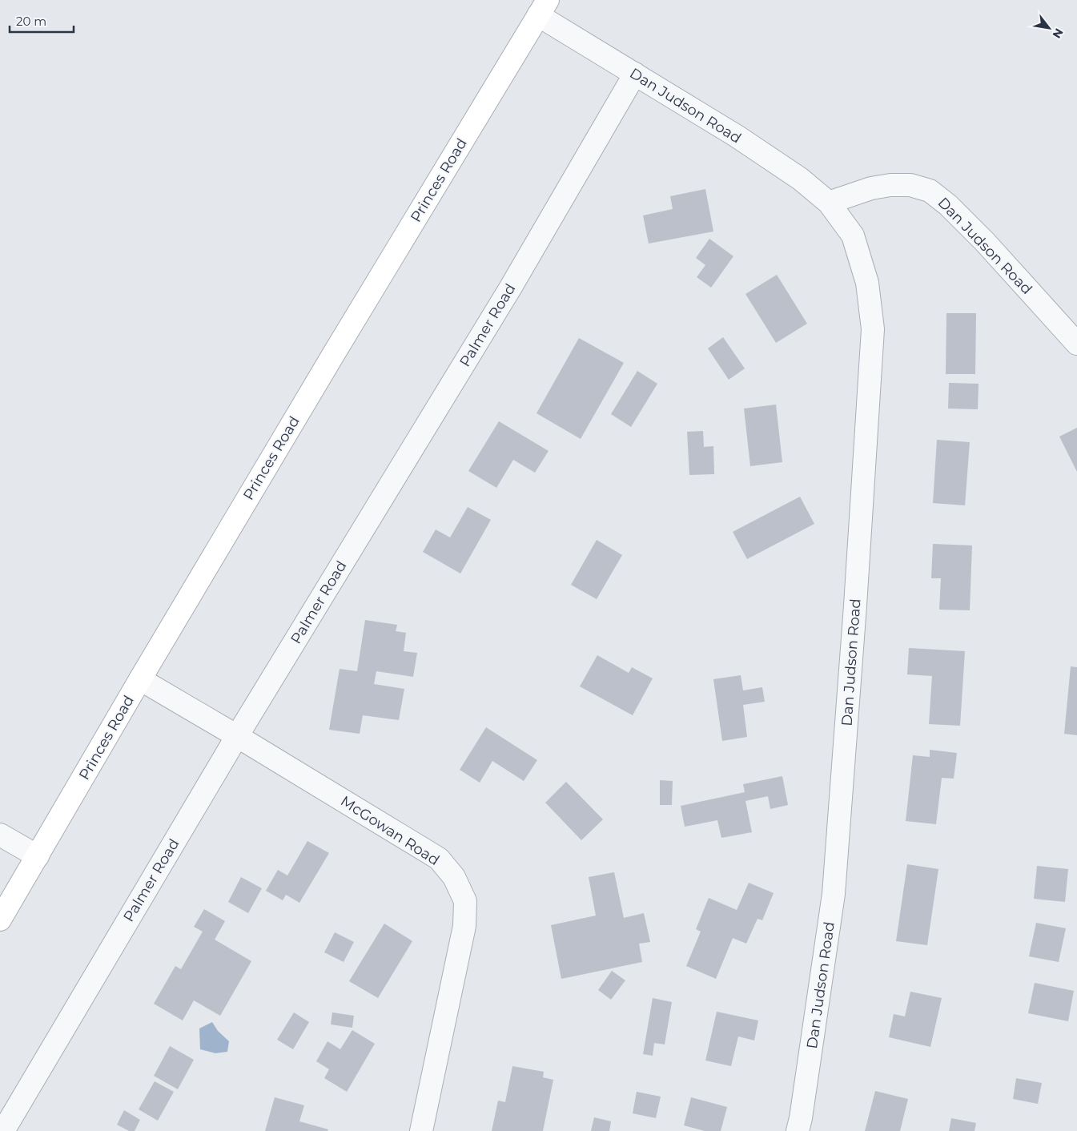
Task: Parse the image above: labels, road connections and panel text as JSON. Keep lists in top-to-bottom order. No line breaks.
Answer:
{"streets":{"main road":["Princes Road"],"street":["Dan Judson Road","Palmer Road","McGowan Road"]},"crossings":[["Dan Judson Road","Princes Road"],["Dan Judson Road","Palmer Road"],["Princes Road","McGowan Road"],["Palmer Road","McGowan Road"]],"scale_bar":"20 m","north":"bottom right"}
